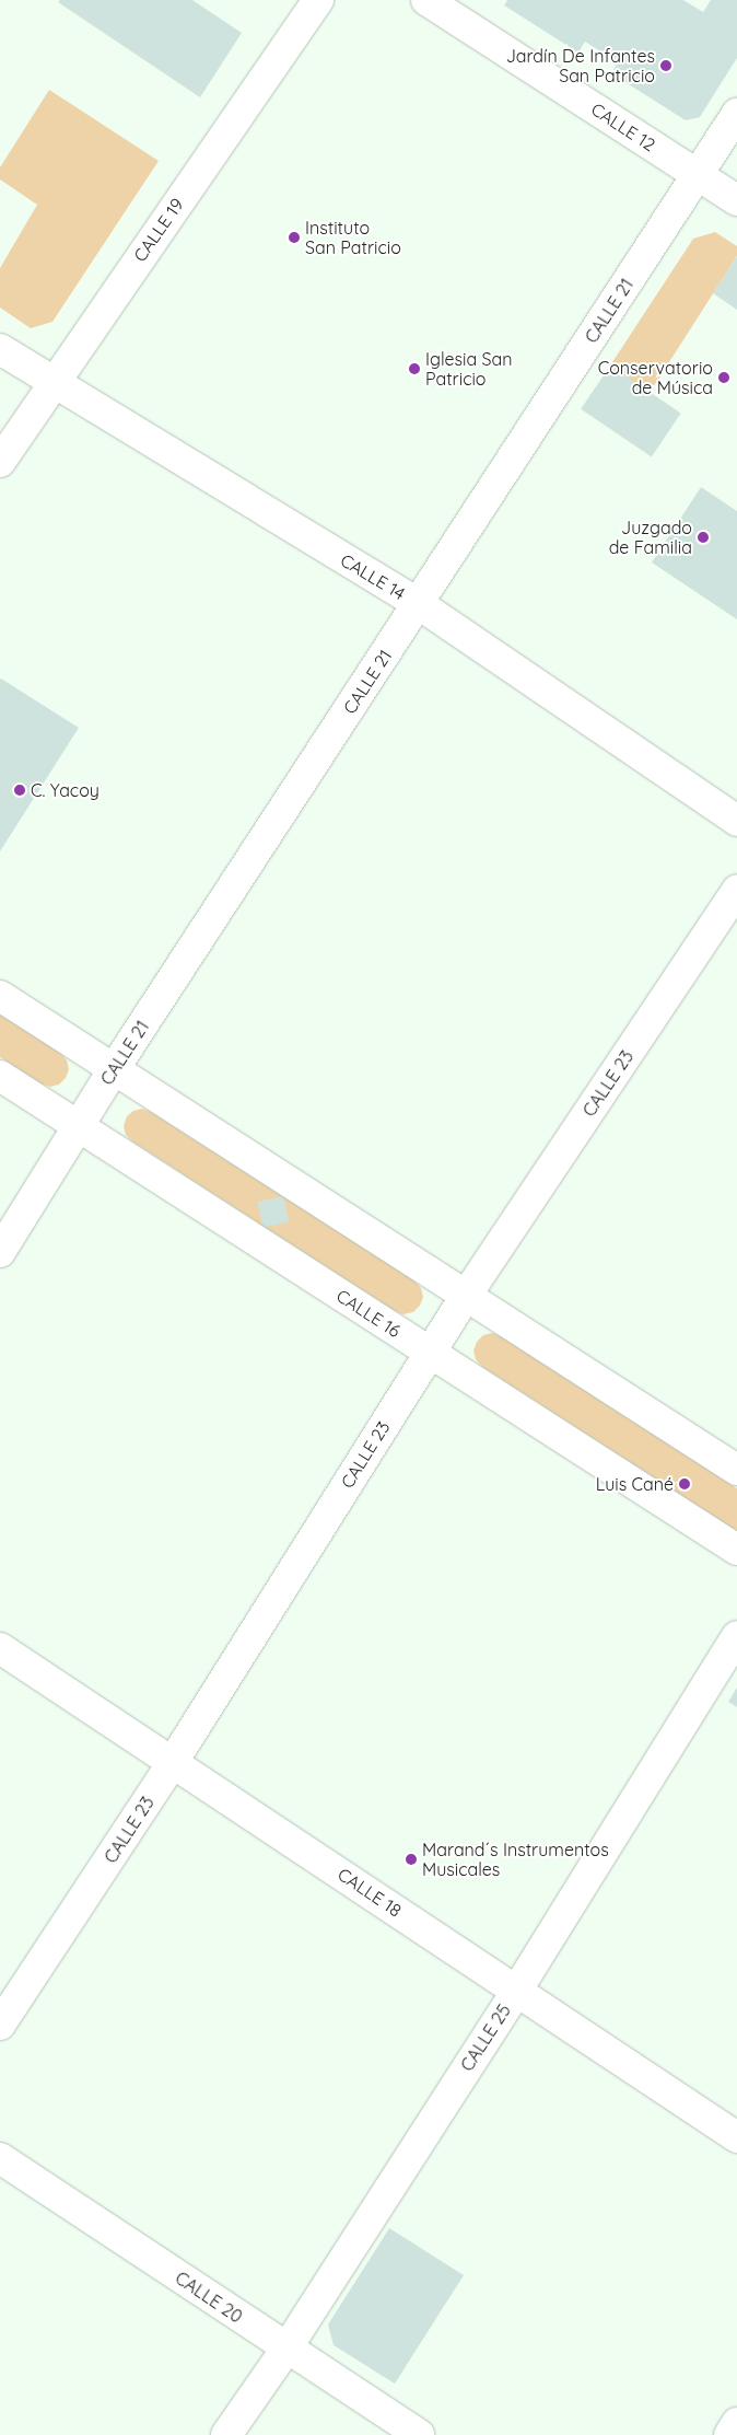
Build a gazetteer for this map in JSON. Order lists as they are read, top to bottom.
{
  "streets": {
    "street": [
      "CALLE 12",
      "CALLE 19",
      "CALLE 21",
      "CALLE 14",
      "CALLE 23",
      "CALLE 16",
      "CALLE 18",
      "CALLE 25",
      "CALLE 20"
    ]
  },
  "crossings": [
    ["CALLE 12", "CALLE 21"],
    ["CALLE 19", "CALLE 14"],
    ["CALLE 21", "CALLE 14"],
    ["CALLE 21", "CALLE 16"],
    ["CALLE 23", "CALLE 16"],
    ["CALLE 23", "CALLE 18"],
    ["CALLE 18", "CALLE 25"],
    ["CALLE 25", "CALLE 20"]
  ],
  "places": [
    "Jardín De Infantes San Patricio",
    "Instituto San Patricio",
    "Iglesia San Patricio",
    "Conservatorio de Música",
    "Juzgado de Familia",
    "C. Yacoy",
    "Luis Cané",
    "Marand´s Instrumentos Musicales"
  ]
}
